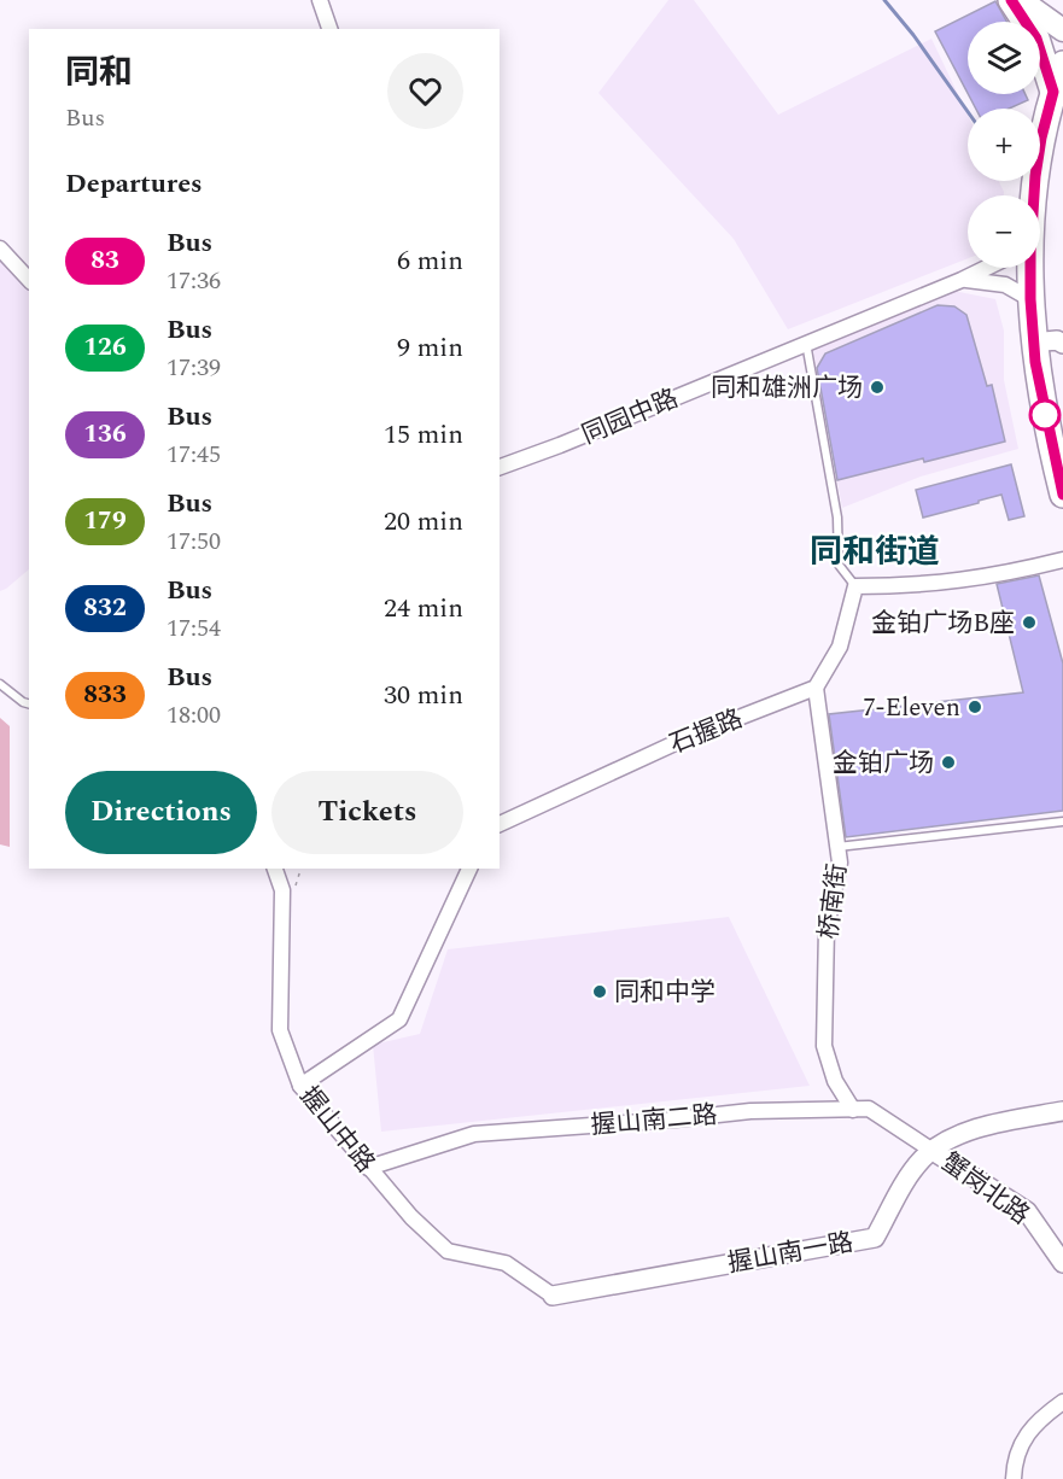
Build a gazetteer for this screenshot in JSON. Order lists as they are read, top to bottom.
{
  "streets": {
    "street": [
      "同园中路",
      "石握路",
      "桥南街",
      "握山南二路",
      "握山中路",
      "蟹岗北路",
      "握山南一路"
    ]
  },
  "crossings": [
    ["石握路", "桥南街"],
    ["桥南街", "握山南二路"],
    ["握山南二路", "握山中路"],
    ["握山南二路", "蟹岗北路"],
    ["握山南二路", "握山南一路"],
    ["握山中路", "握山南一路"],
    ["蟹岗北路", "握山南一路"]
  ],
  "districts": ["同和街道"],
  "places": [
    "同和雄洲广场",
    "金铂广场B座",
    "7-Eleven",
    "金铂广场",
    "同和中学"
  ],
  "lines": ["bus line 83"],
  "page": {
    "map_buttons": ["+", "−"],
    "heading": [
      ["同和", "Bus"],
      "Departures"
    ],
    "list": [
      {
        "mark": "83",
        "name": "Bus",
        "note": "17:36",
        "value": "6 min"
      },
      {
        "mark": "126",
        "name": "Bus",
        "note": "17:39",
        "value": "9 min"
      },
      {
        "mark": "136",
        "name": "Bus",
        "note": "17:45",
        "value": "15 min"
      },
      {
        "mark": "179",
        "name": "Bus",
        "note": "17:50",
        "value": "20 min"
      },
      {
        "mark": "832",
        "name": "Bus",
        "note": "17:54",
        "value": "24 min"
      },
      {
        "mark": "833",
        "name": "Bus",
        "note": "18:00",
        "value": "30 min"
      }
    ],
    "buttons": ["Directions", "Tickets"]
  }
}
